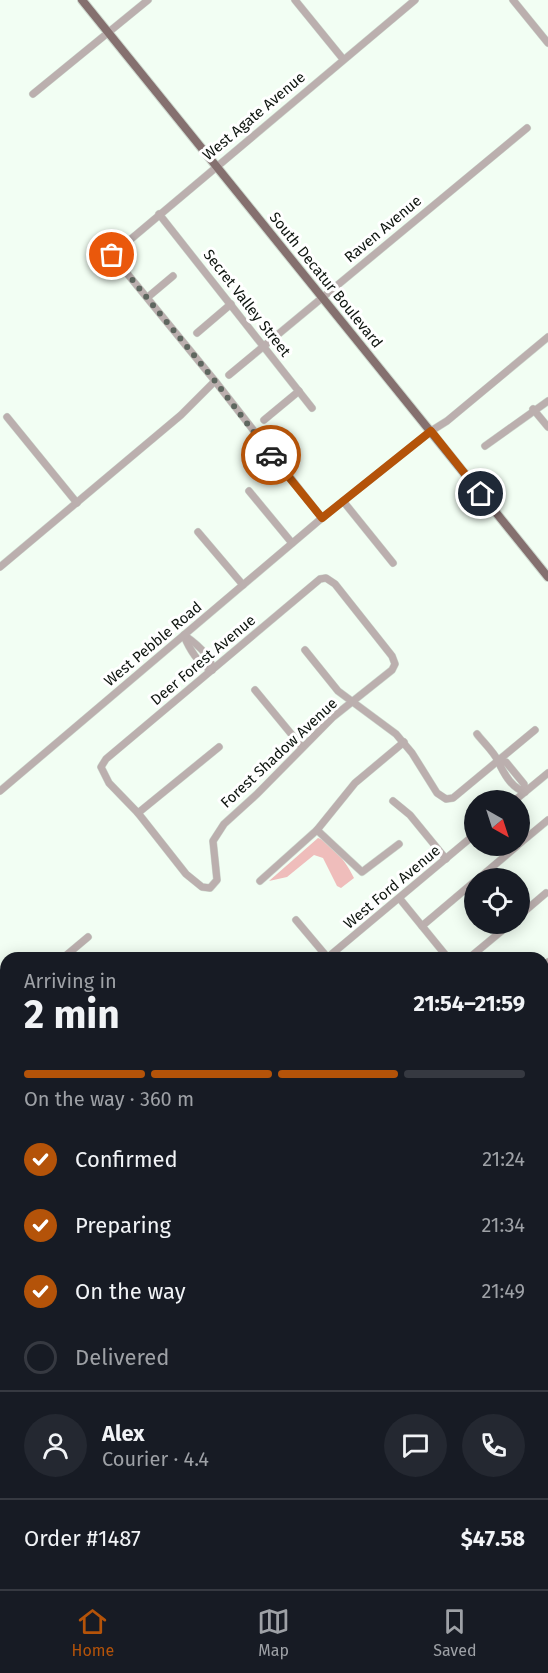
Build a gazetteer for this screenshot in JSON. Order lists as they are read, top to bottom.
{
  "streets": {
    "main road": ["South Decatur Boulevard"],
    "street": [
      "West Agate Avenue",
      "Raven Avenue",
      "Secret Valley Street",
      "West Pebble Road",
      "Deer Forest Avenue",
      "Forest Shadow Avenue",
      "West Ford Avenue"
    ]
  },
  "crossings": [
    ["West Agate Avenue", "South Decatur Boulevard"],
    ["West Agate Avenue", "Secret Valley Street"],
    ["Raven Avenue", "South Decatur Boulevard"],
    ["Raven Avenue", "Secret Valley Street"],
    ["South Decatur Boulevard", "West Pebble Road"],
    ["Deer Forest Avenue", "Forest Shadow Avenue"]
  ],
  "north": "bottom right",
  "page": {
    "heading": ["2 min", "Arriving in", "21:54–21:59"],
    "panel": [
      "Alex",
      "Courier · 4.4",
      "Order #1487",
      "$47.58"
    ],
    "bar": "On the way · 360 m",
    "list": [
      ["Confirmed", "21:24"],
      ["Preparing", "21:34"],
      ["On the way", "21:49"],
      "Delivered"
    ],
    "tabs": ["Home", "Map", "Saved"]
  }
}
